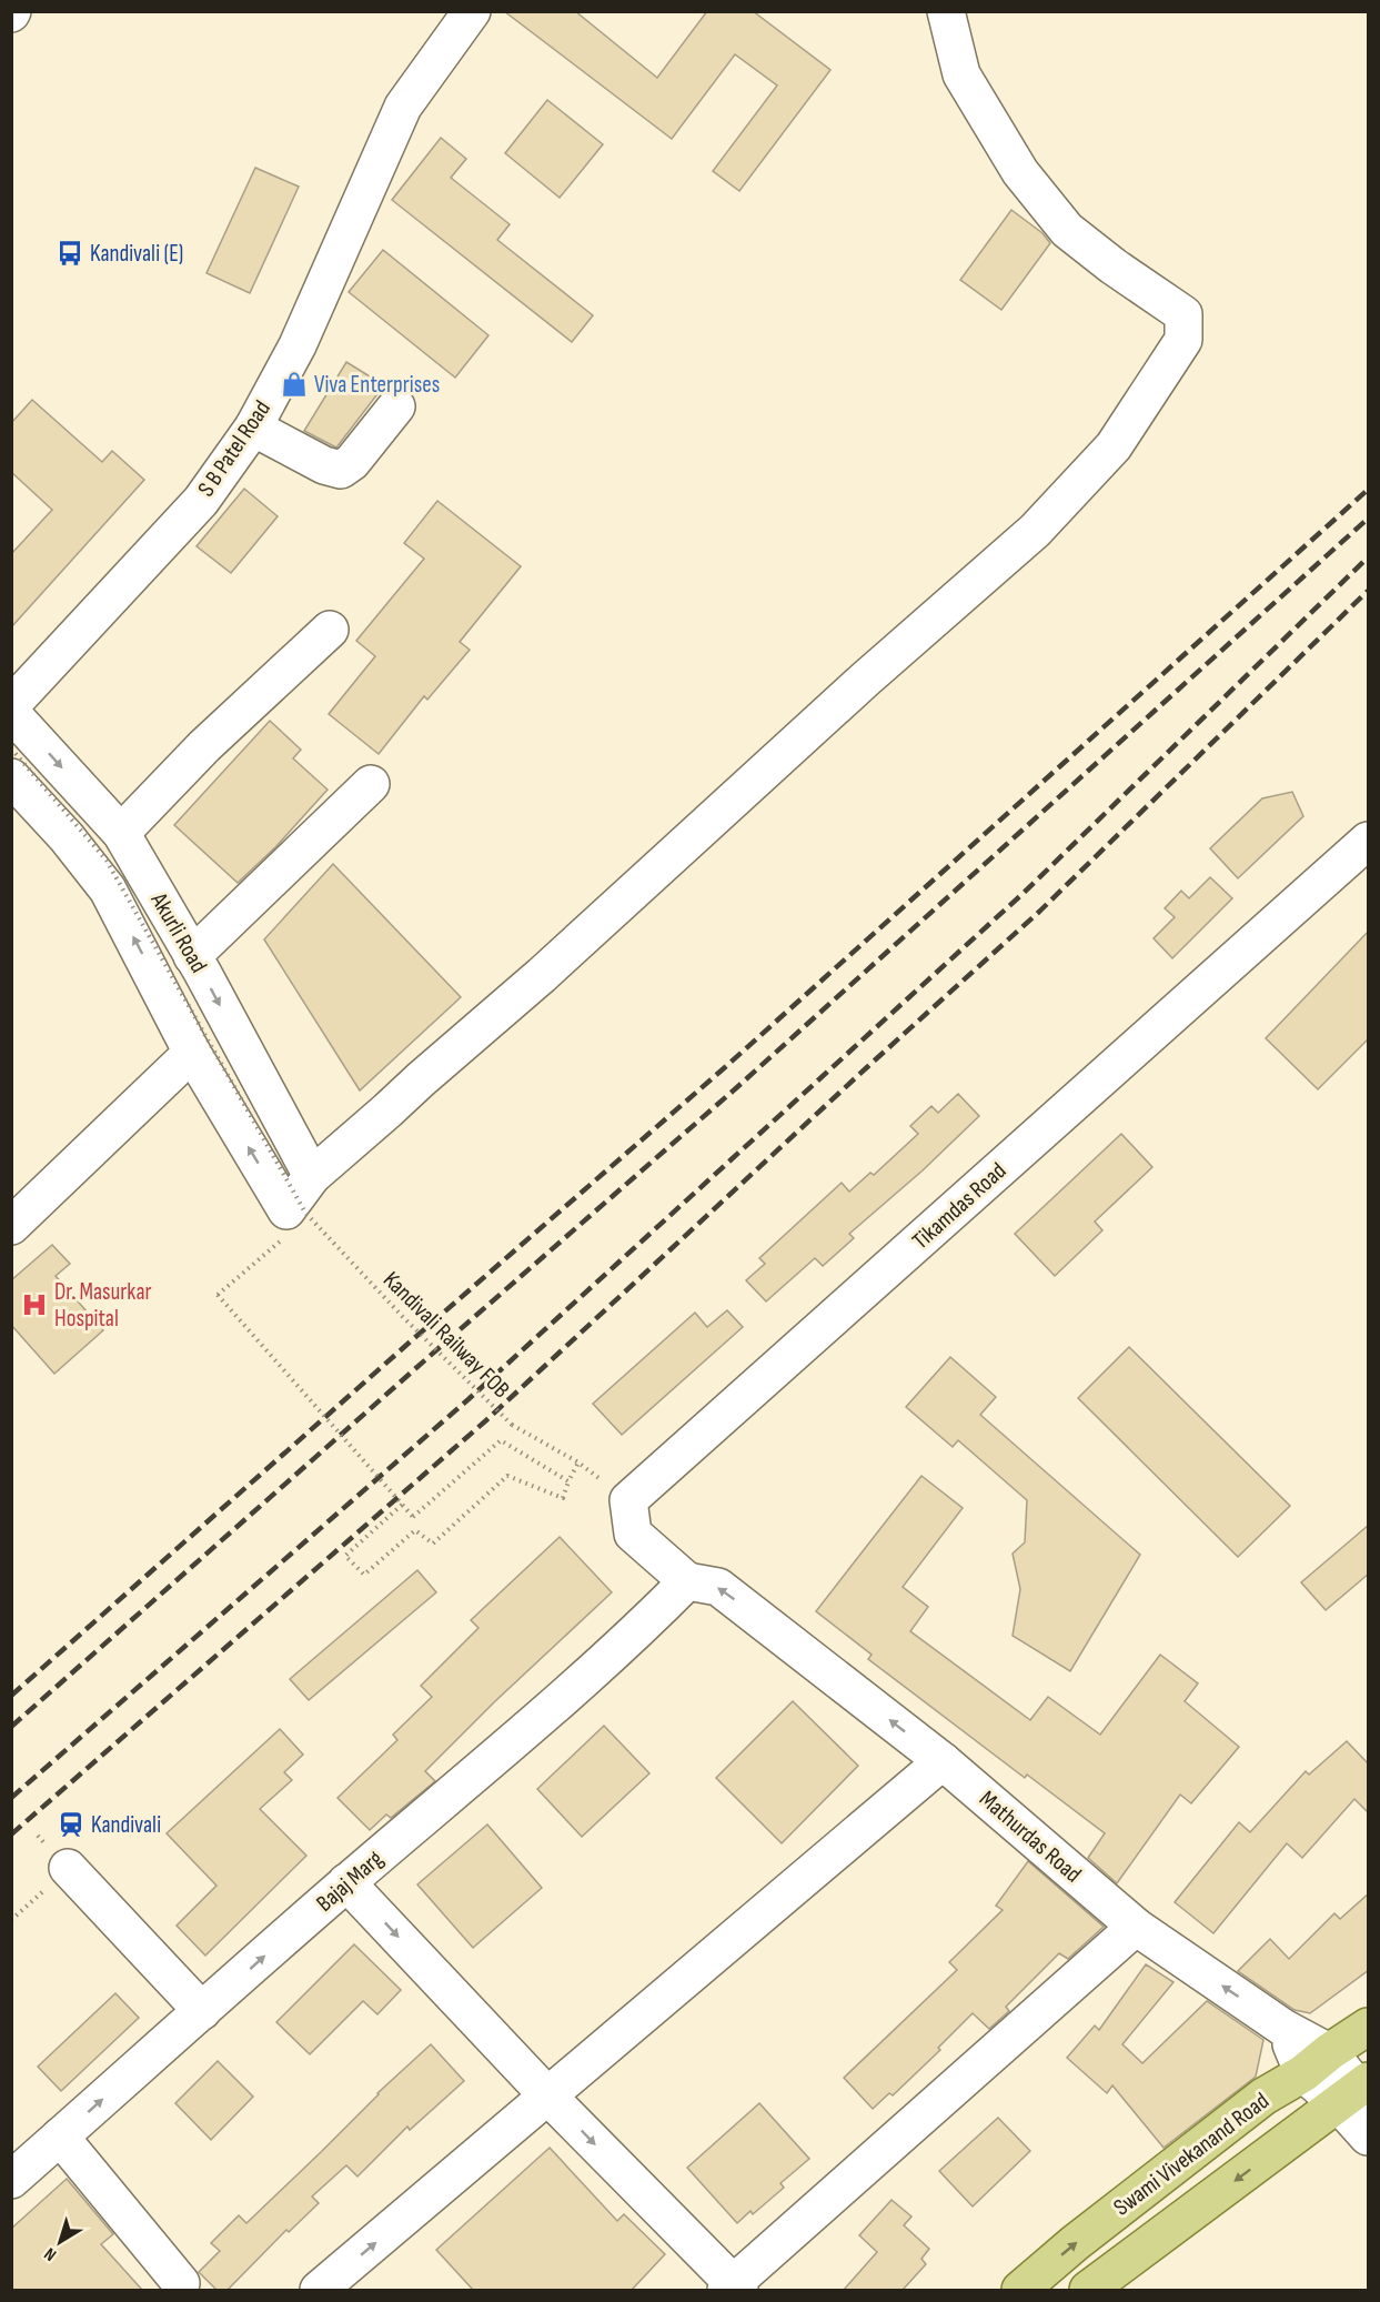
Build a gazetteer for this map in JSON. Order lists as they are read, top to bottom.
{
  "streets": {
    "main road": ["Swami Vivekanand Road"],
    "street": [
      "S B Patel Road",
      "Akurli Road",
      "Tikamdas Road",
      "Mathurdas Road",
      "Bajaj Marg"
    ],
    "path": ["Kandivali Railway FOB"]
  },
  "crossings": [
    ["Akurli Road", "Kandivali Railway FOB"],
    ["Tikamdas Road", "Mathurdas Road"],
    ["Tikamdas Road", "Bajaj Marg"],
    ["Mathurdas Road", "Bajaj Marg"],
    ["Mathurdas Road", "Swami Vivekanand Road"]
  ],
  "one_way": ["Mathurdas Road"],
  "places": {
    "bus stop": ["Kandivali (E)"],
    "shop": ["Viva Enterprises"],
    "hospital": ["Dr. Masurkar Hospital"],
    "station": ["Kandivali"]
  },
  "north": "bottom left"
}
